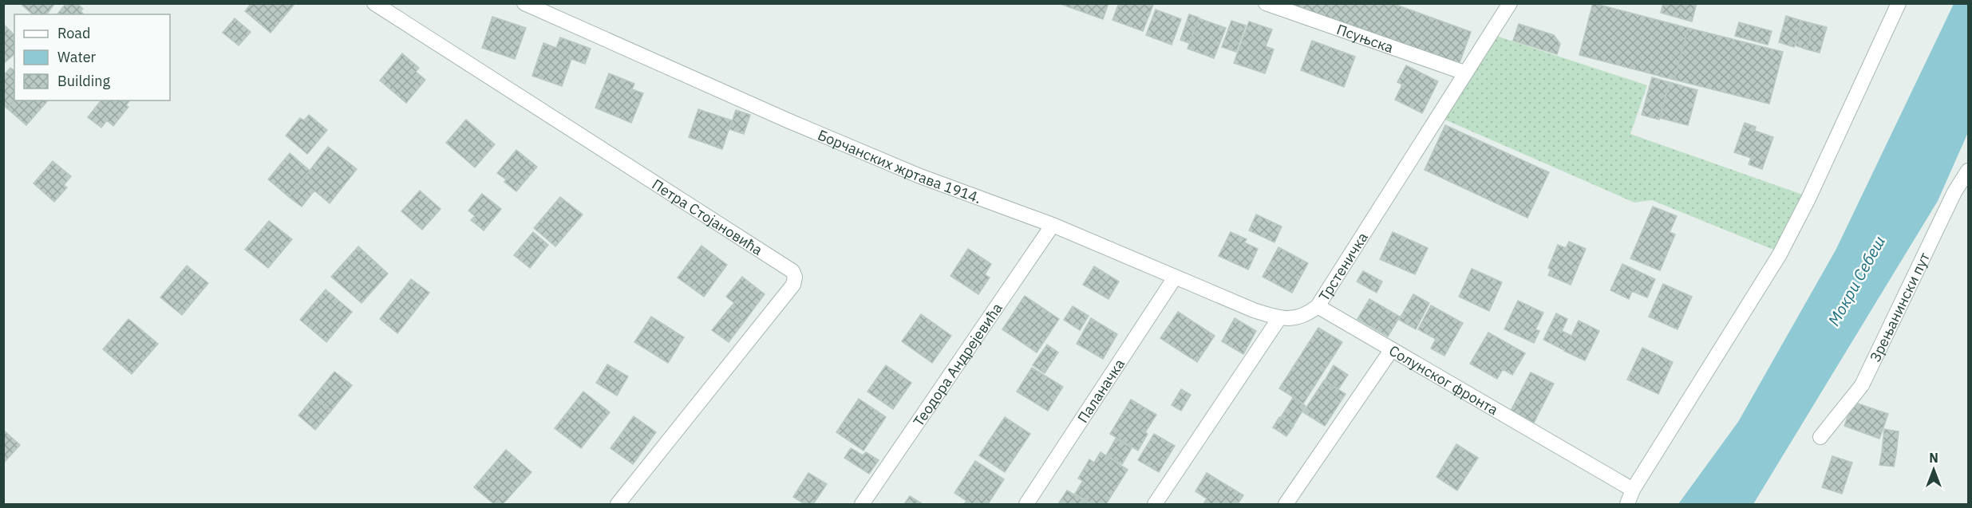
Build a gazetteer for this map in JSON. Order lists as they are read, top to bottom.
{
  "streets": {
    "street": [
      "Псуњска",
      "Борчанских жртава 1914.",
      "Петра Стојановића",
      "Трстеничка",
      "Зрењанински пут",
      "Теодора Андрејевића",
      "Солунског фронта",
      "Паланачка"
    ]
  },
  "crossings": [
    ["Псуњска", "Трстеничка"],
    ["Борчанских жртава 1914.", "Трстеничка"],
    ["Борчанских жртава 1914.", "Теодора Андрејевића"],
    ["Борчанских жртава 1914.", "Паланачка"]
  ],
  "water": ["Мокри Себеш"],
  "legend": ["Road", "Water", "Building"],
  "north": "top"
}
